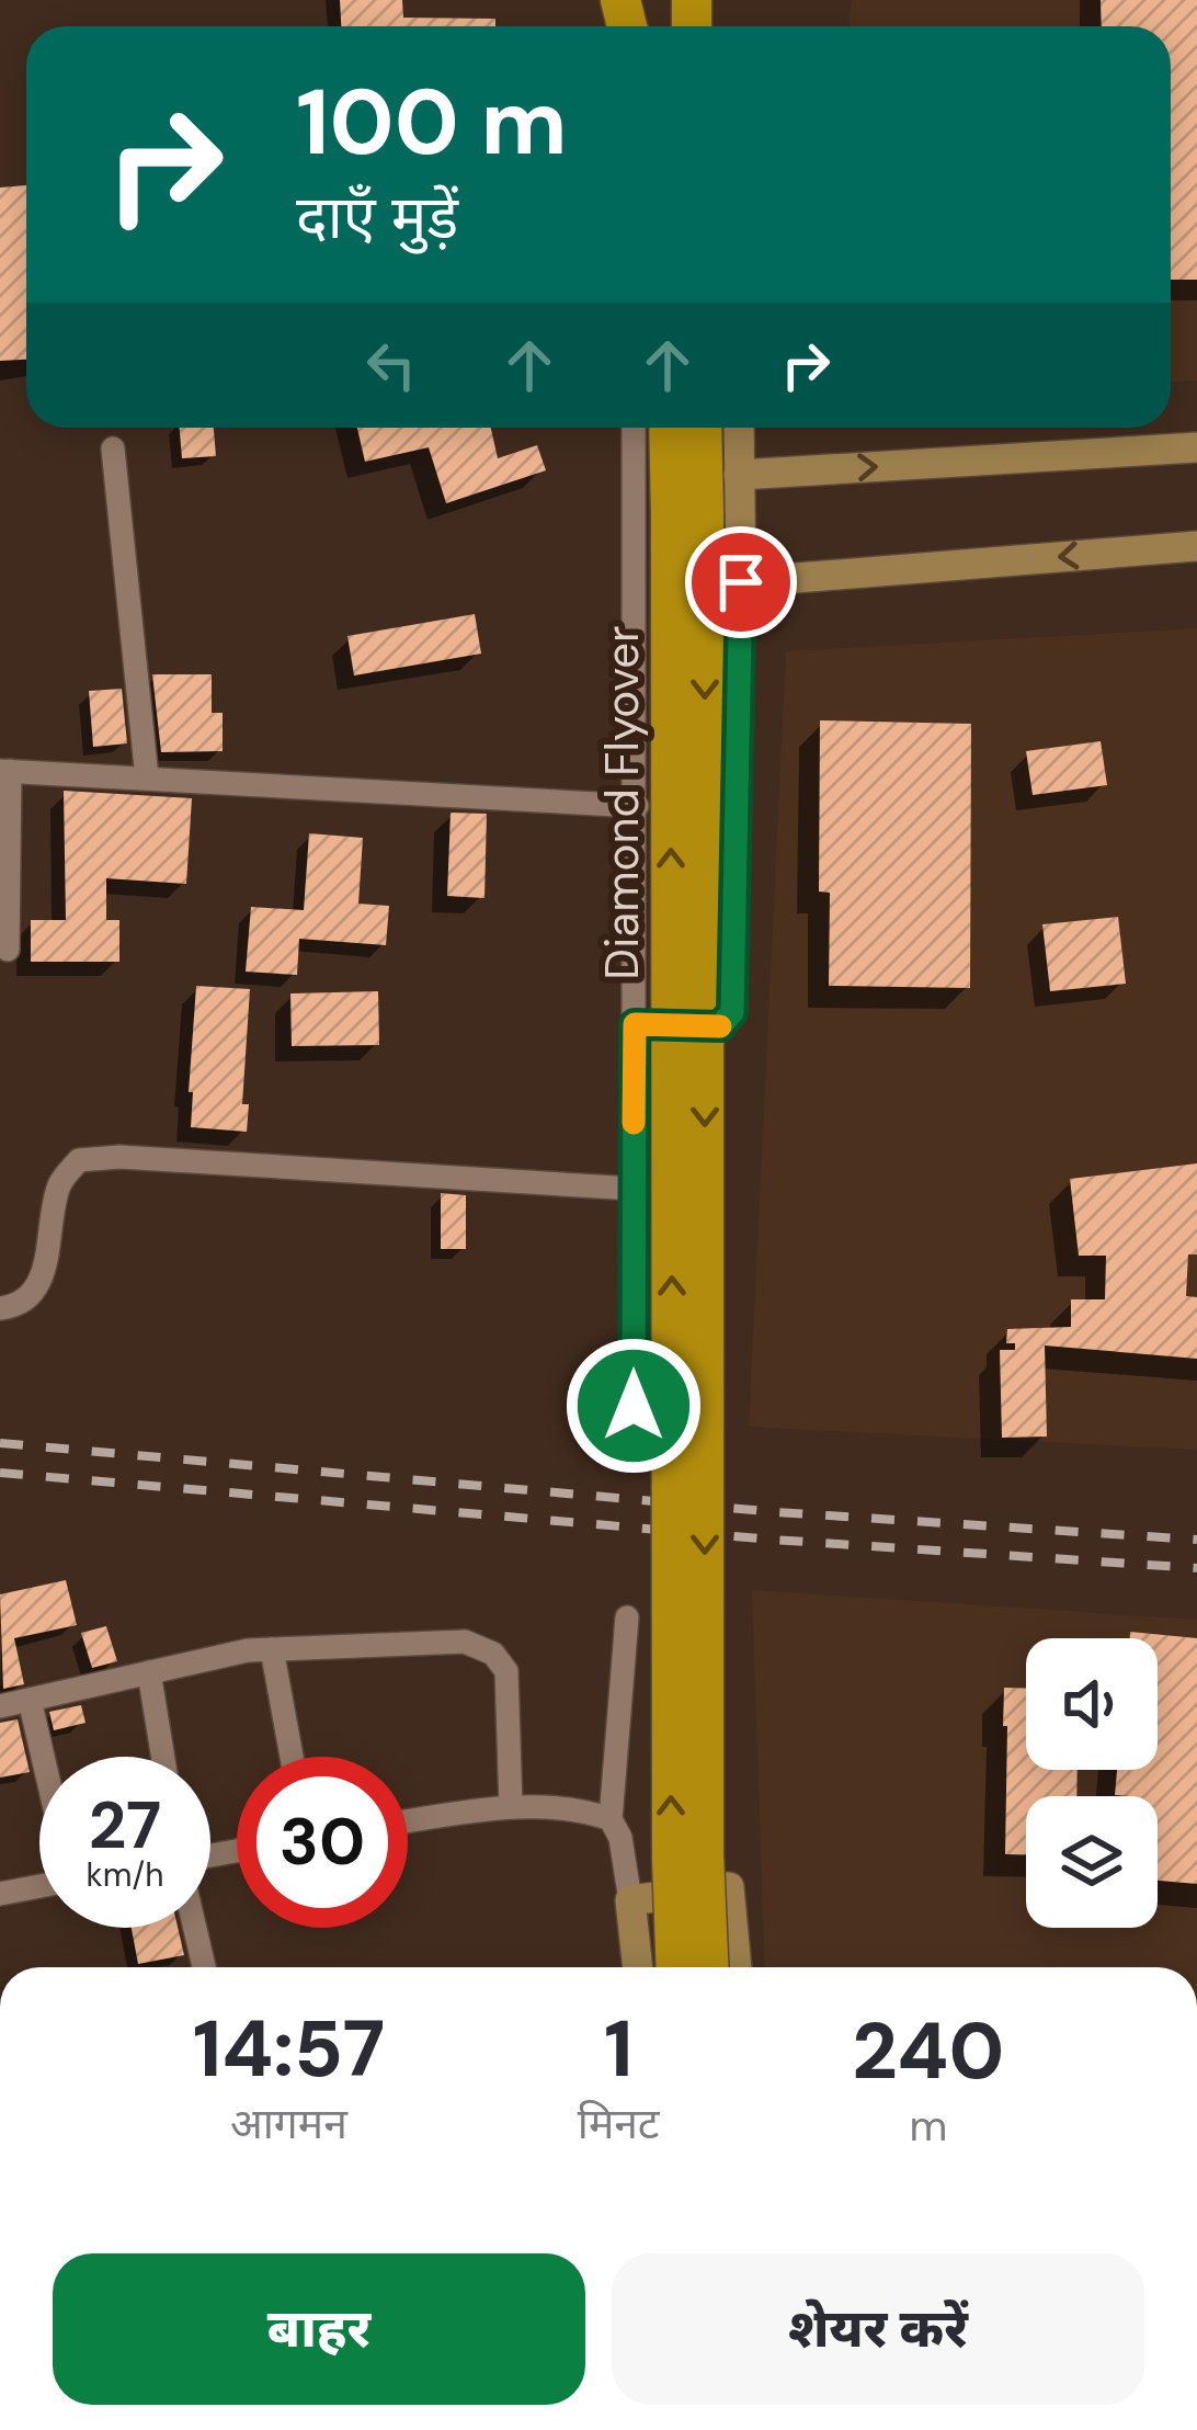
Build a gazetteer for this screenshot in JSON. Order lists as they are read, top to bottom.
{
  "streets": {
    "highway": ["Diamond Flyover"]
  },
  "page": {
    "turn": ["100 m", "दाएँ मुड़ें"],
    "speed": "27 km/h",
    "limit": "30",
    "eta": [
      "14:57",
      "आगमन",
      "1",
      "मिनट",
      "240",
      "m"
    ],
    "buttons": ["बाहर", "शेयर करें"]
  }
}
